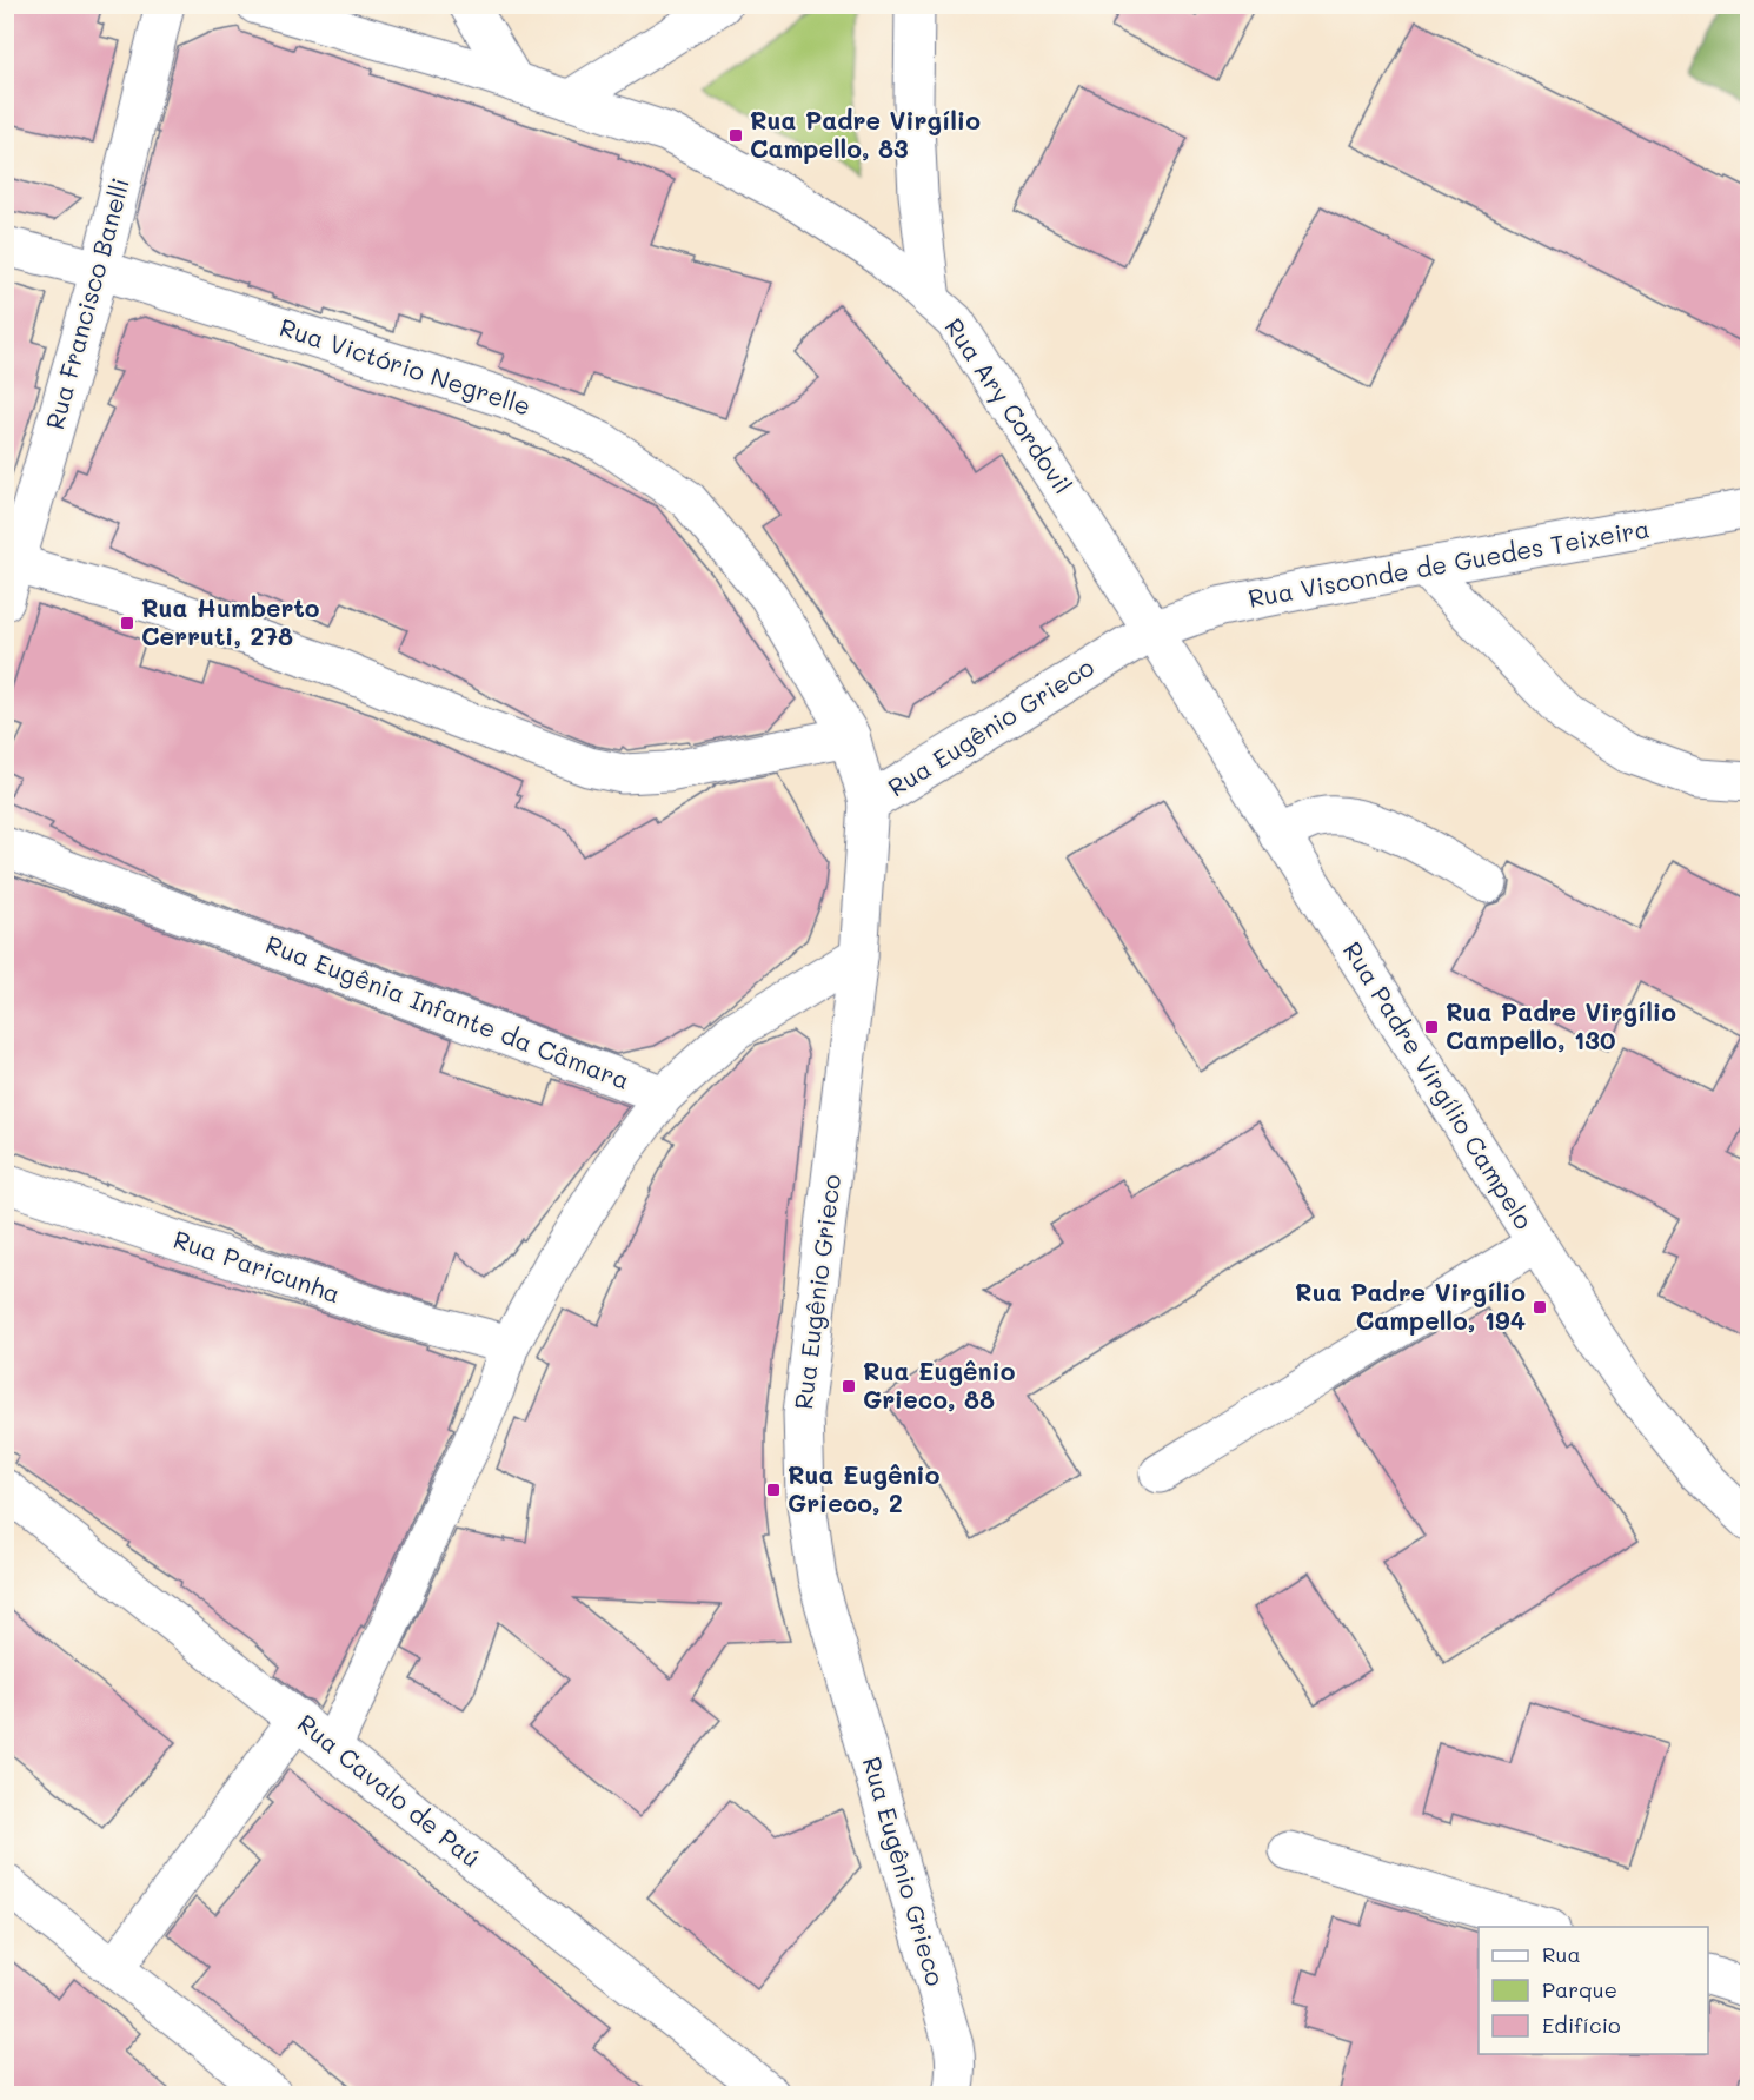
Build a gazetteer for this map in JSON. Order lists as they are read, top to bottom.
{
  "streets": {
    "street": [
      "Rua Francisco Banelli",
      "Rua Victório Negrelle",
      "Rua Ary Cordovil",
      "Rua Visconde de Guedes Teixeira",
      "Rua Eugênio Grieco",
      "Rua Eugênia Infante da Câmara",
      "Rua Padre Virgílio Campelo",
      "Rua Paricunha",
      "Rua Cavalo de Paú"
    ]
  },
  "crossings": [
    ["Rua Francisco Banelli", "Rua Victório Negrelle"],
    ["Rua Victório Negrelle", "Rua Eugênio Grieco"],
    ["Rua Ary Cordovil", "Rua Visconde de Guedes Teixeira"],
    ["Rua Ary Cordovil", "Rua Eugênio Grieco"],
    ["Rua Ary Cordovil", "Rua Padre Virgílio Campelo"],
    ["Rua Visconde de Guedes Teixeira", "Rua Eugênio Grieco"],
    ["Rua Visconde de Guedes Teixeira", "Rua Padre Virgílio Campelo"],
    ["Rua Eugênio Grieco", "Rua Padre Virgílio Campelo"]
  ],
  "places": {
    "transit": [
      "Rua Padre Virgílio Campello, 83",
      "Rua Humberto Cerruti, 278",
      "Rua Padre Virgílio Campello, 130",
      "Rua Padre Virgílio Campello, 194",
      "Rua Eugênio Grieco, 88",
      "Rua Eugênio Grieco, 2"
    ]
  },
  "legend": ["Rua", "Parque", "Edifício"]
}
